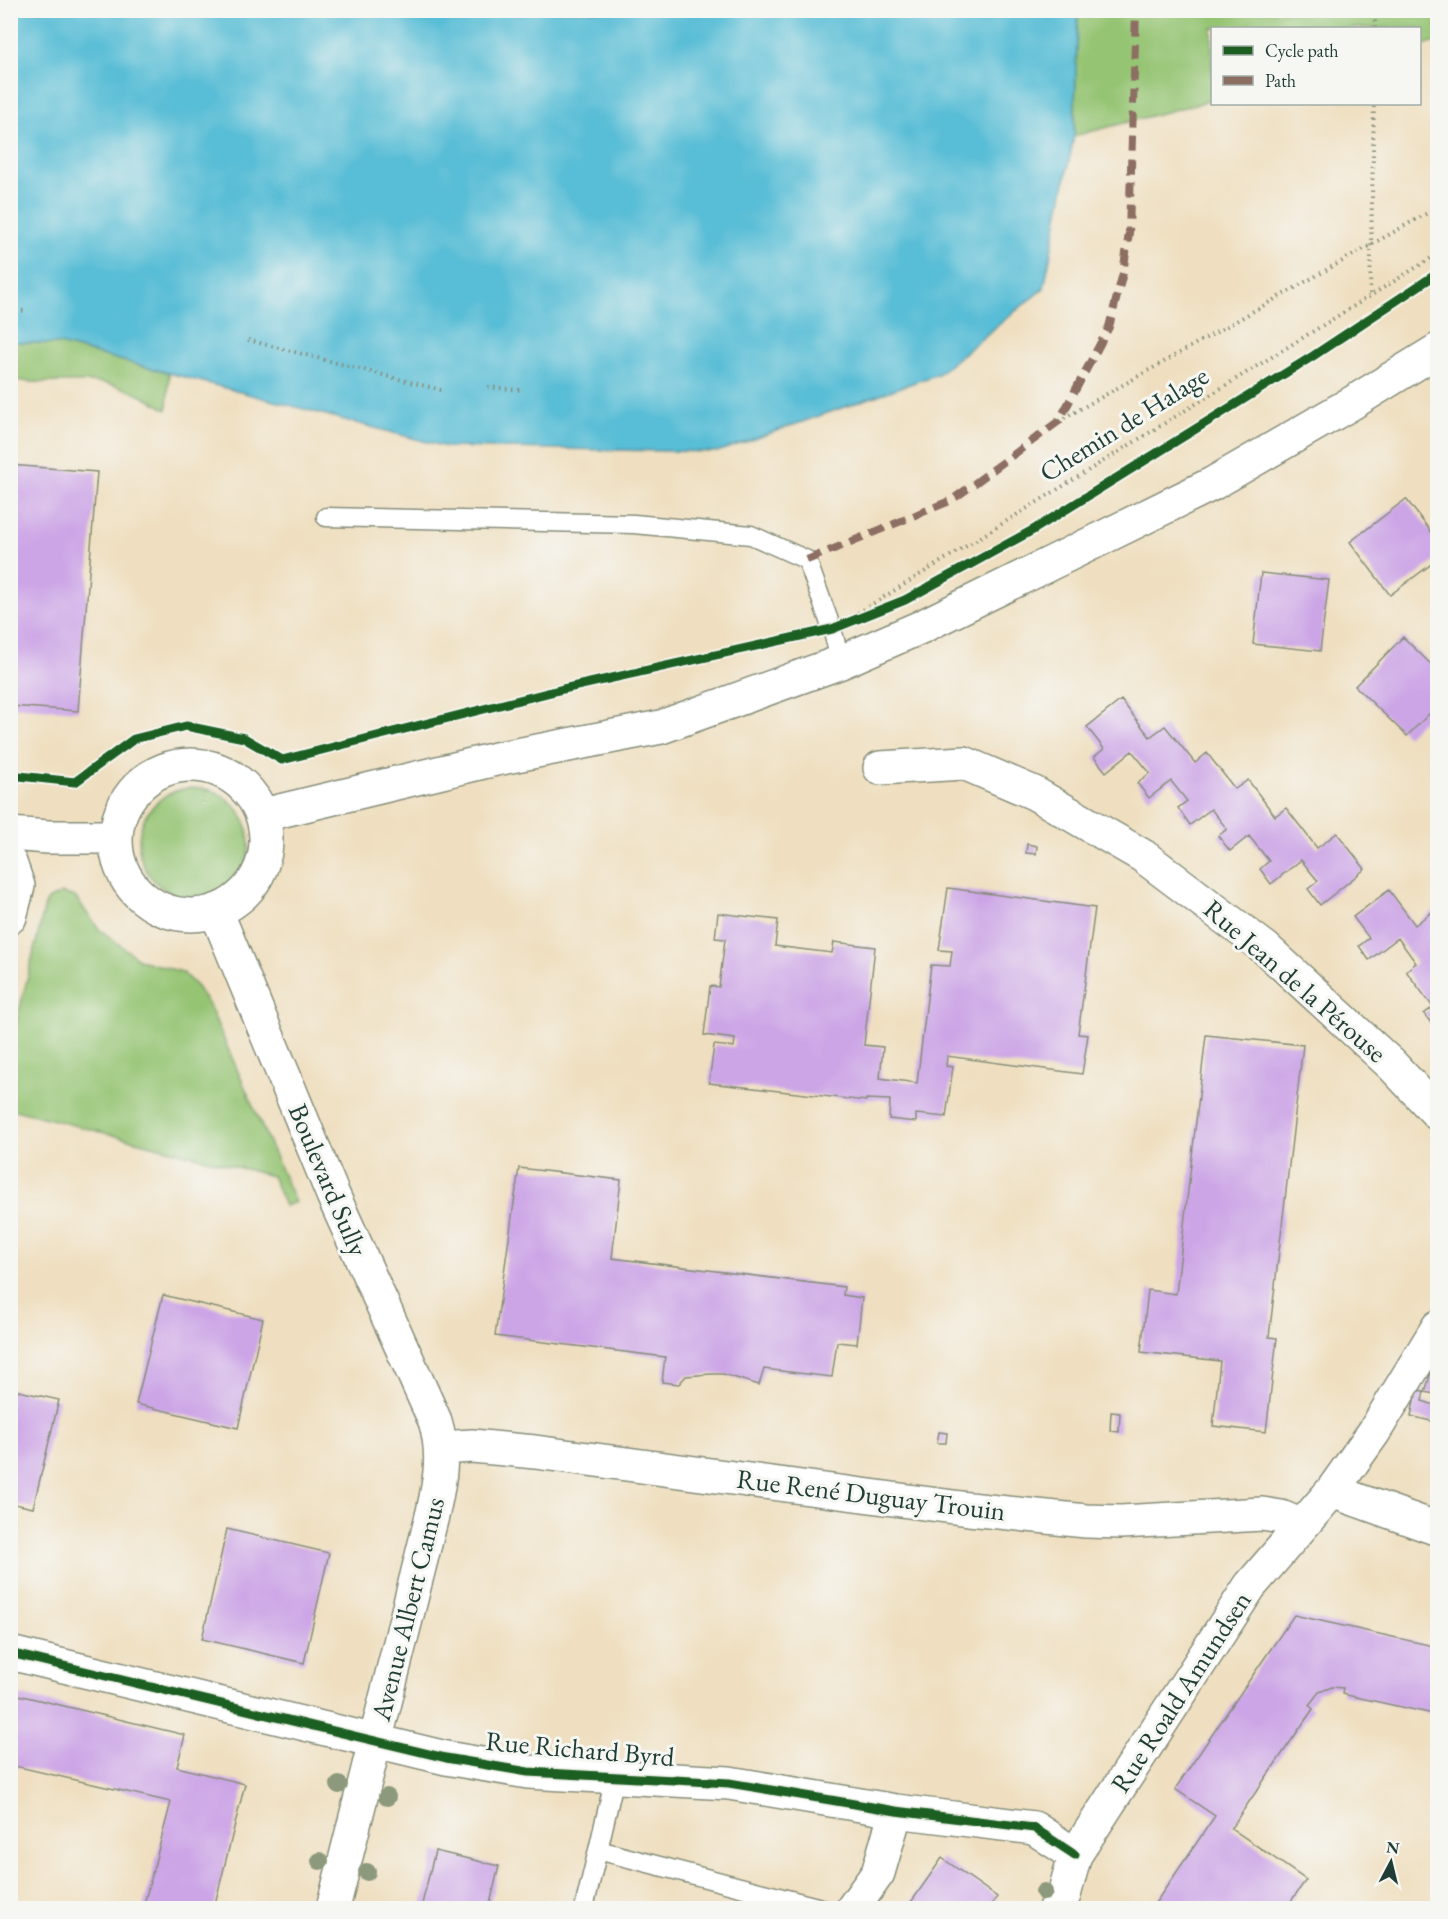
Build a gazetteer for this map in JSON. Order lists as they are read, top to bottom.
{
  "streets": {
    "street": [
      "Rue Jean de la Pérouse",
      "Boulevard Sully",
      "Rue René Duguay Trouin",
      "Avenue Albert Camus",
      "Rue Roald Amundsen",
      "Rue Richard Byrd"
    ],
    "path": ["Chemin de Halage"]
  },
  "crossings": [
    ["Boulevard Sully", "Rue René Duguay Trouin"],
    ["Boulevard Sully", "Avenue Albert Camus"],
    ["Rue René Duguay Trouin", "Avenue Albert Camus"],
    ["Rue René Duguay Trouin", "Rue Roald Amundsen"],
    ["Avenue Albert Camus", "Rue Richard Byrd"],
    ["Rue Roald Amundsen", "Rue Richard Byrd"]
  ],
  "legend": ["Cycle path", "Path"],
  "north": "top"
}
